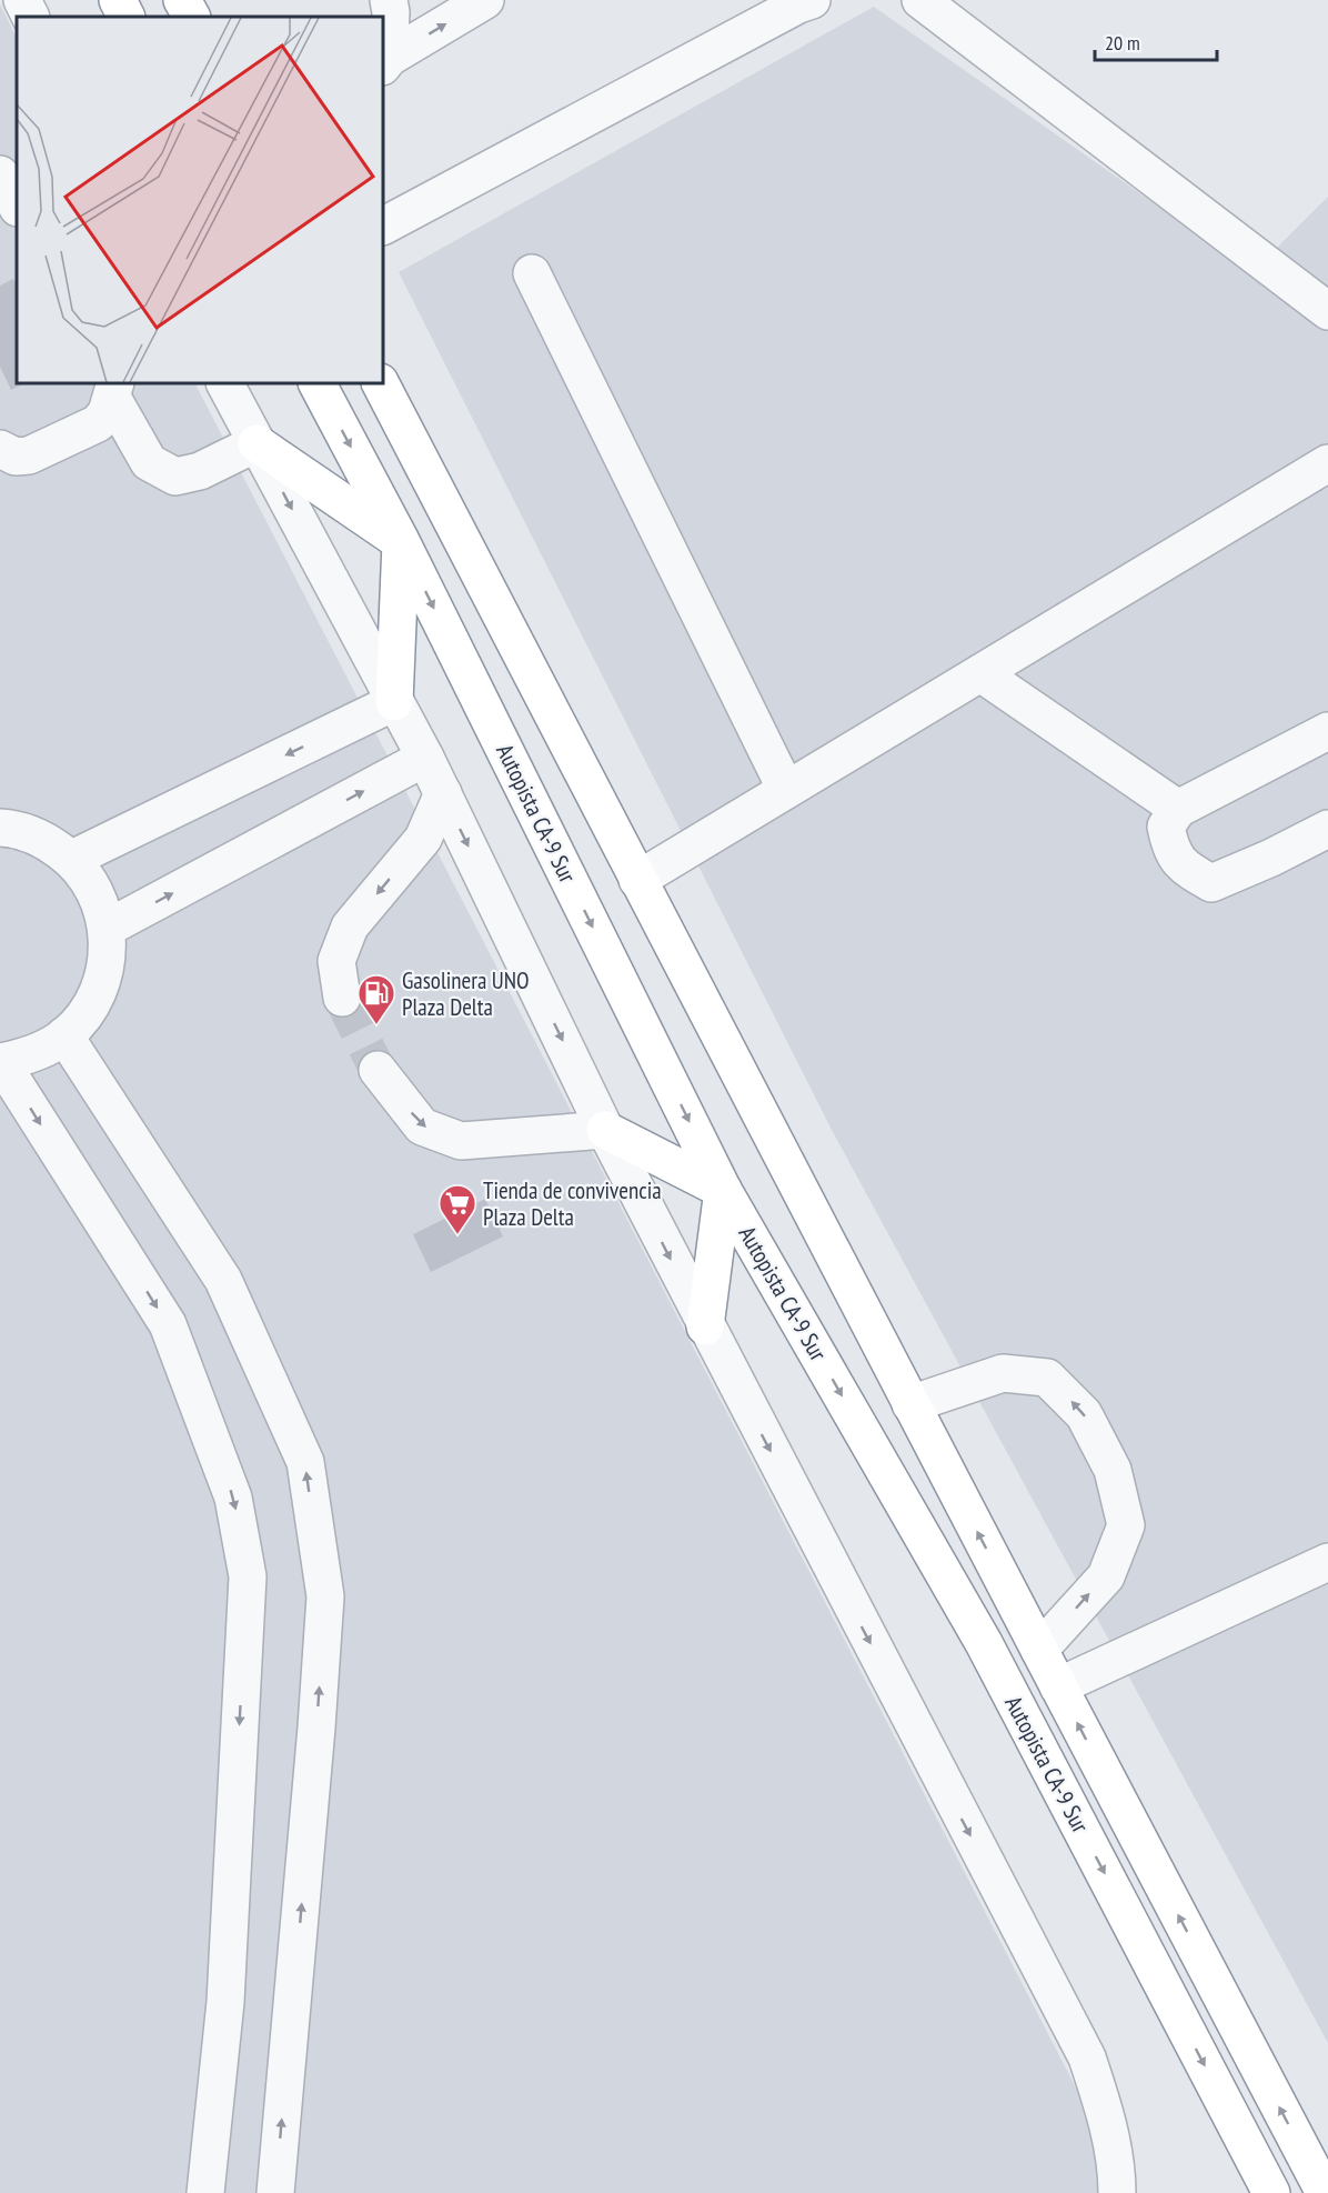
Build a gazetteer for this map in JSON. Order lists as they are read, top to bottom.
{
  "streets": {
    "highway": ["Autopista CA-9 Sur"]
  },
  "places": {
    "fuel station": ["Gasolinera UNO Plaza Delta"],
    "supermarket": ["Tienda de convivencia Plaza Delta"]
  },
  "scale_bar": "20 m"
}
